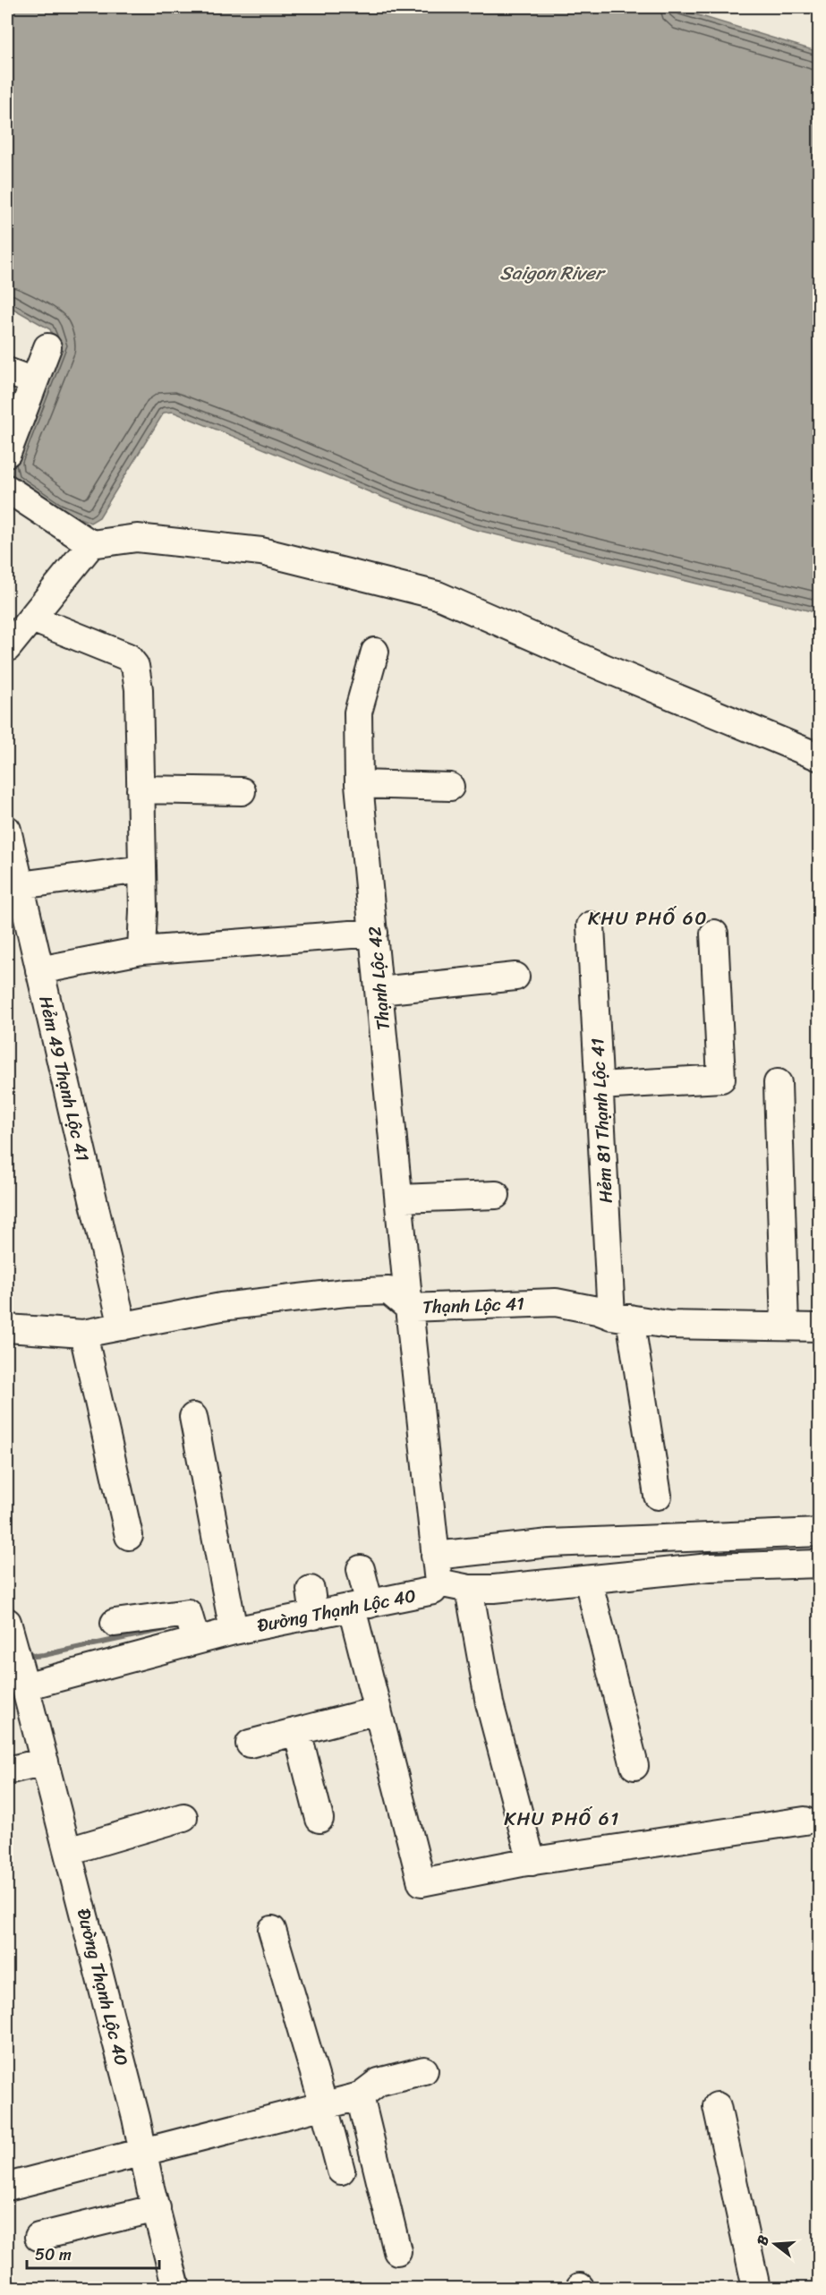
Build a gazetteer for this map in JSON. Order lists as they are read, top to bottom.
{
  "streets": {
    "street": [
      "Thạnh Lộc 42",
      "Hẻm 49 Thạnh Lộc 41",
      "Hẻm 81 Thạnh Lộc 41",
      "Thạnh Lộc 41",
      "Đường Thạnh Lộc 40"
    ]
  },
  "crossings": [
    ["Thạnh Lộc 42", "Thạnh Lộc 41"],
    ["Thạnh Lộc 42", "Đường Thạnh Lộc 40"],
    ["Hẻm 49 Thạnh Lộc 41", "Thạnh Lộc 41"],
    ["Hẻm 81 Thạnh Lộc 41", "Thạnh Lộc 41"],
    ["Thạnh Lộc 41", "Đường Thạnh Lộc 40"]
  ],
  "districts": ["KHU PHỐ 60", "KHU PHỐ 61"],
  "water": ["Saigon River"],
  "scale_bar": "50 m",
  "north": "left"
}
